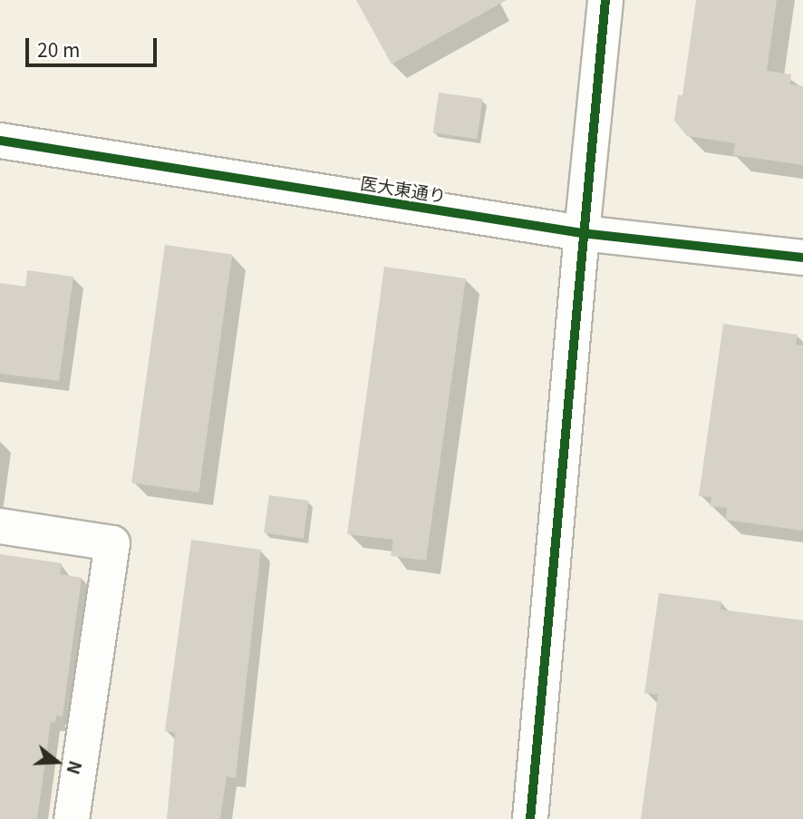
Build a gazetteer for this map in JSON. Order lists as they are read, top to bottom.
{
  "streets": {
    "street": ["医大東通り"]
  },
  "scale_bar": "20 m",
  "north": "right"
}
